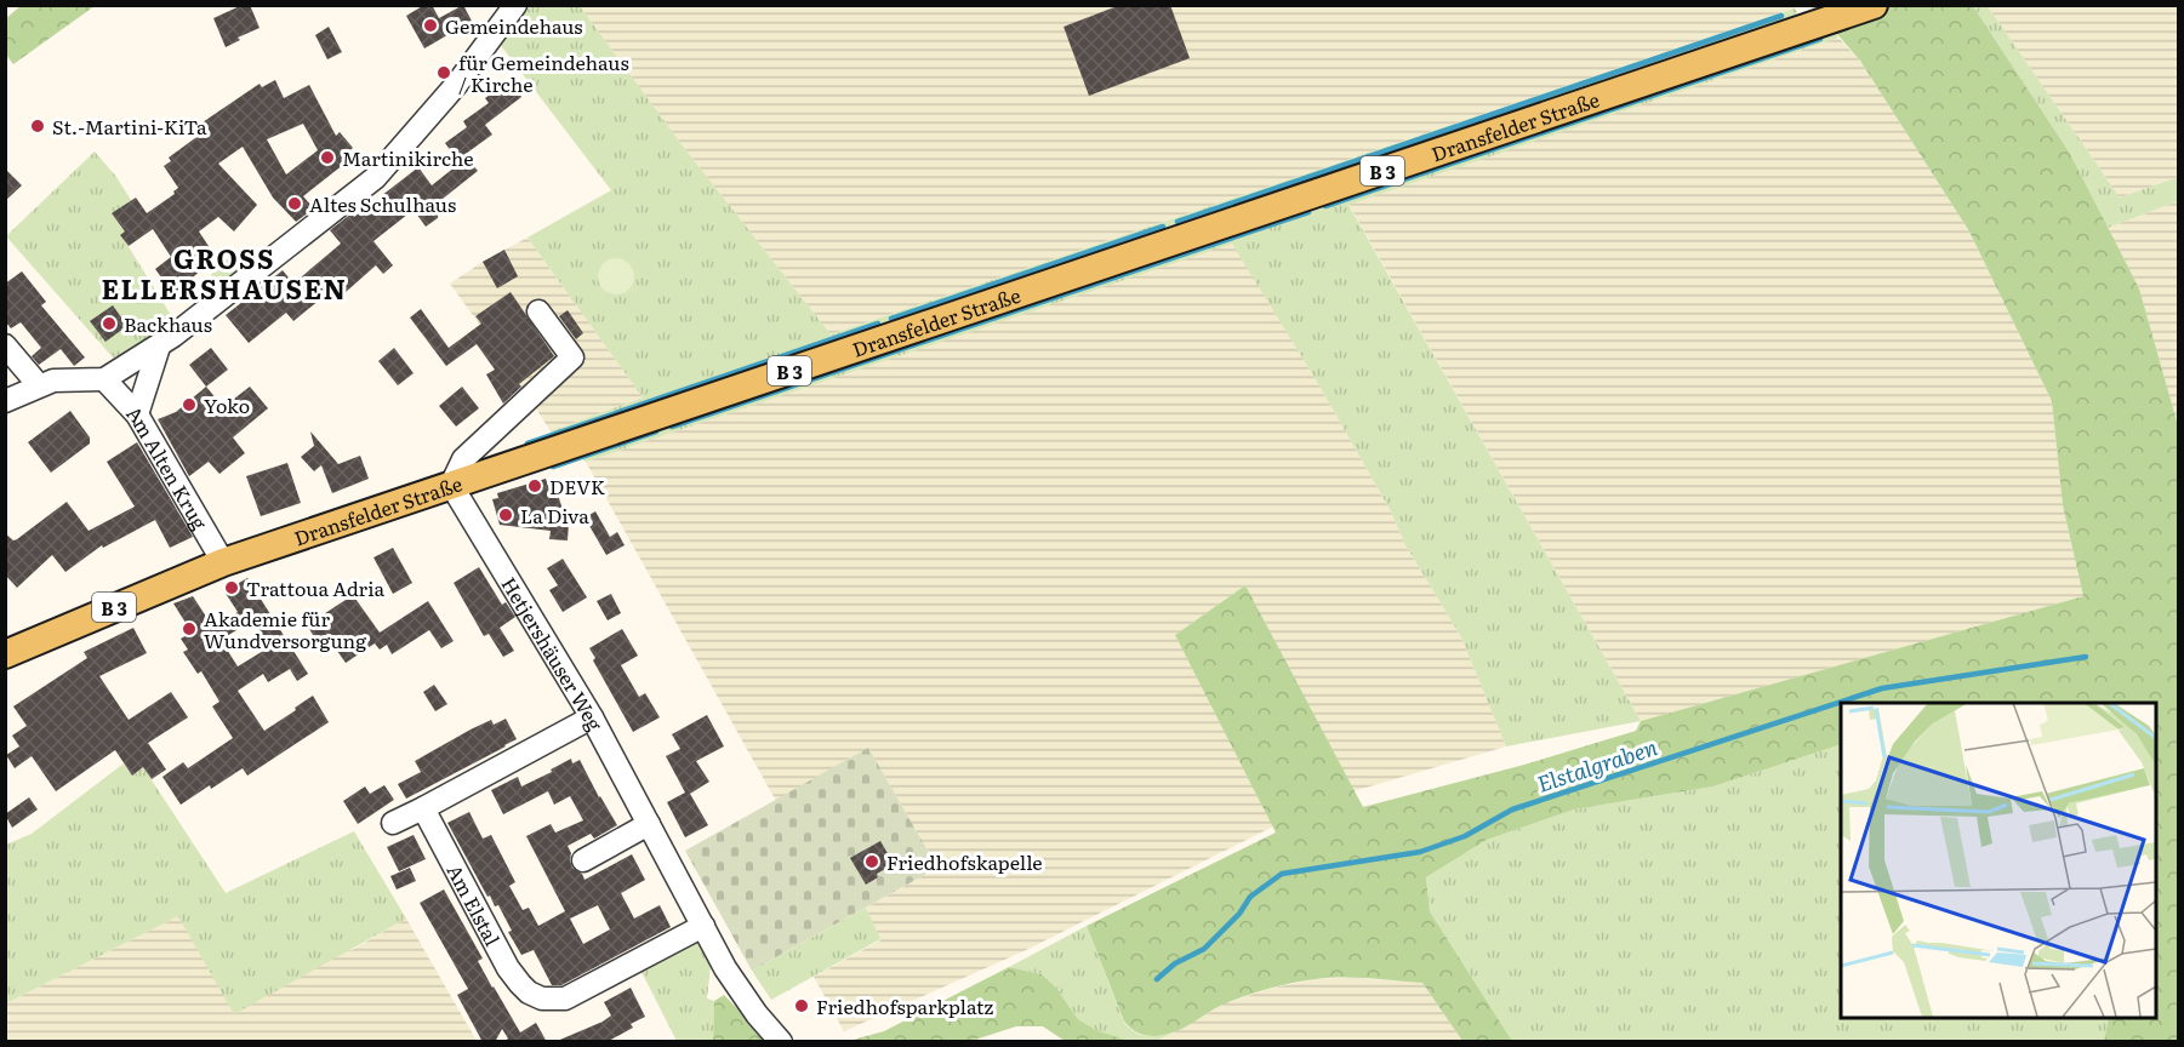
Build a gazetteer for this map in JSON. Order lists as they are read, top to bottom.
{
  "streets": {
    "main road": ["Dransfelder Straße", "B 3"],
    "street": ["Am Alten Krug", "Hetjershäuser Weg", "Am Elstal"]
  },
  "crossings": [
    ["Dransfelder Straße", "Am Alten Krug"],
    ["Dransfelder Straße", "Hetjershäuser Weg"],
    ["Hetjershäuser Weg", "Am Elstal"]
  ],
  "districts": ["GROSS ELLERSHAUSEN"],
  "water": ["Elstalgraben"],
  "places": [
    "Gemeindehaus",
    "für Gemeindehaus / Kirche",
    "St.-Martini-KiTa",
    "Martinikirche",
    "Altes Schulhaus",
    "Backhaus",
    "Yoko",
    "DEVK",
    "La Diva",
    "Trattoua Adria",
    "Akademie für Wundversorgung",
    "Friedhofskapelle",
    "Friedhofsparkplatz"
  ]
}
